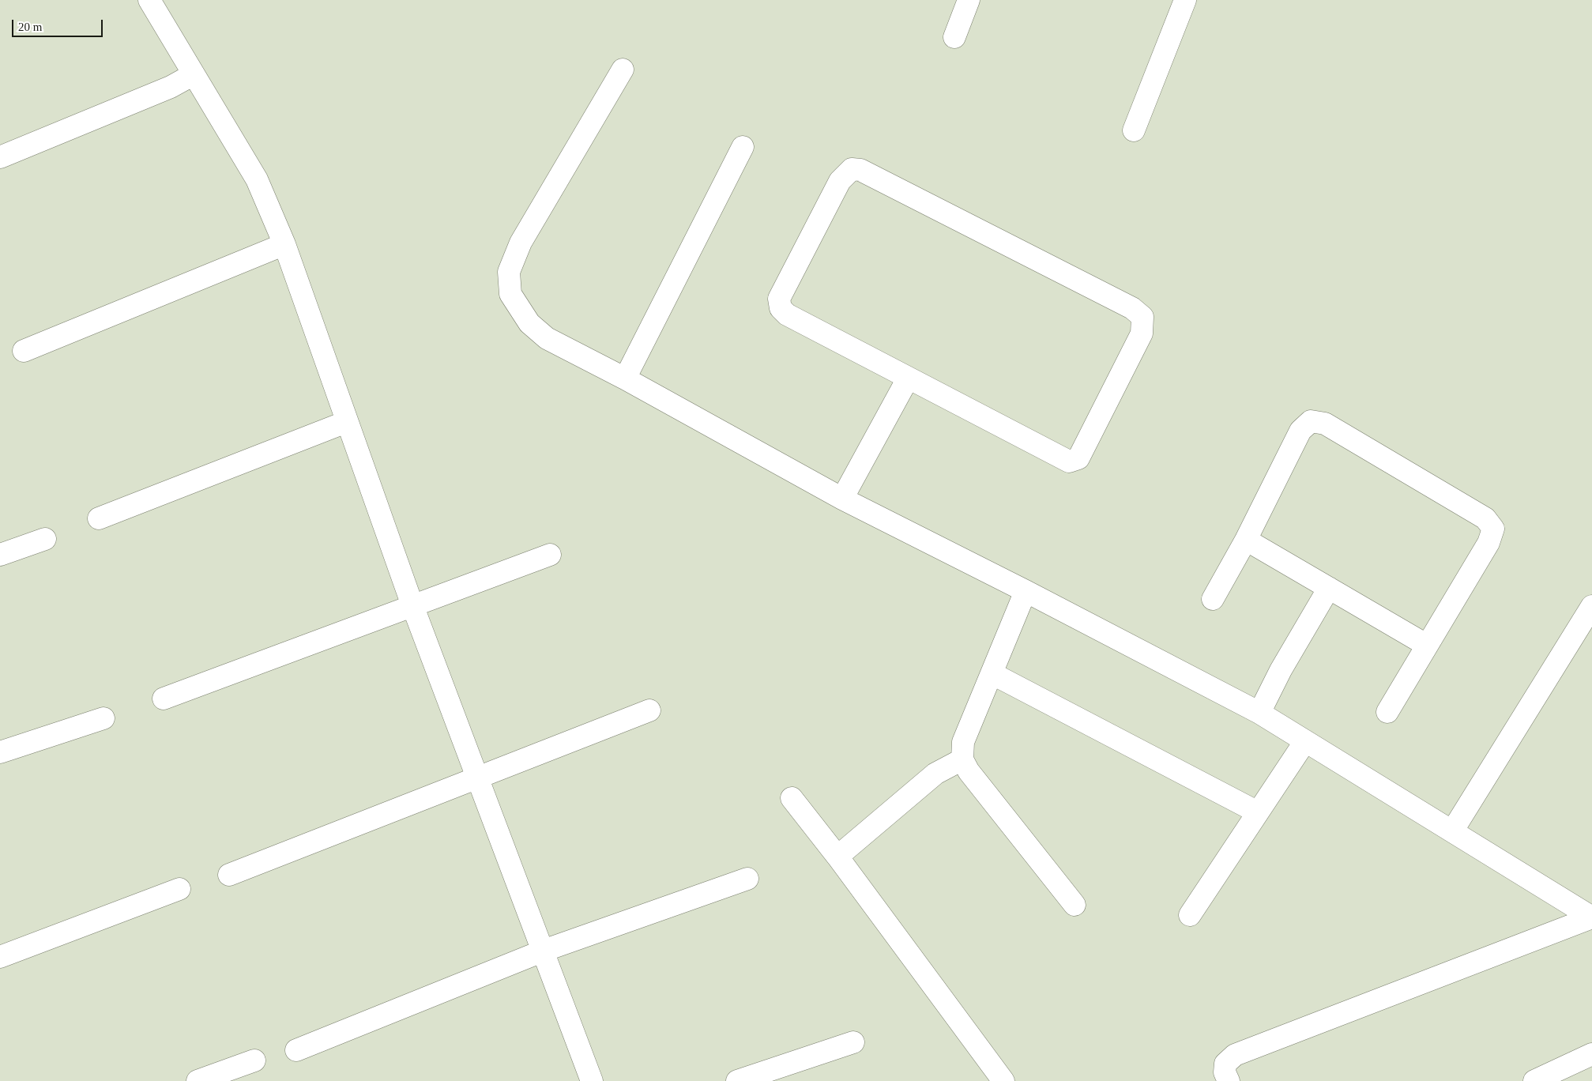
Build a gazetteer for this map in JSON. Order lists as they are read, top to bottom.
{
  "scale_bar": "20 m"
}
